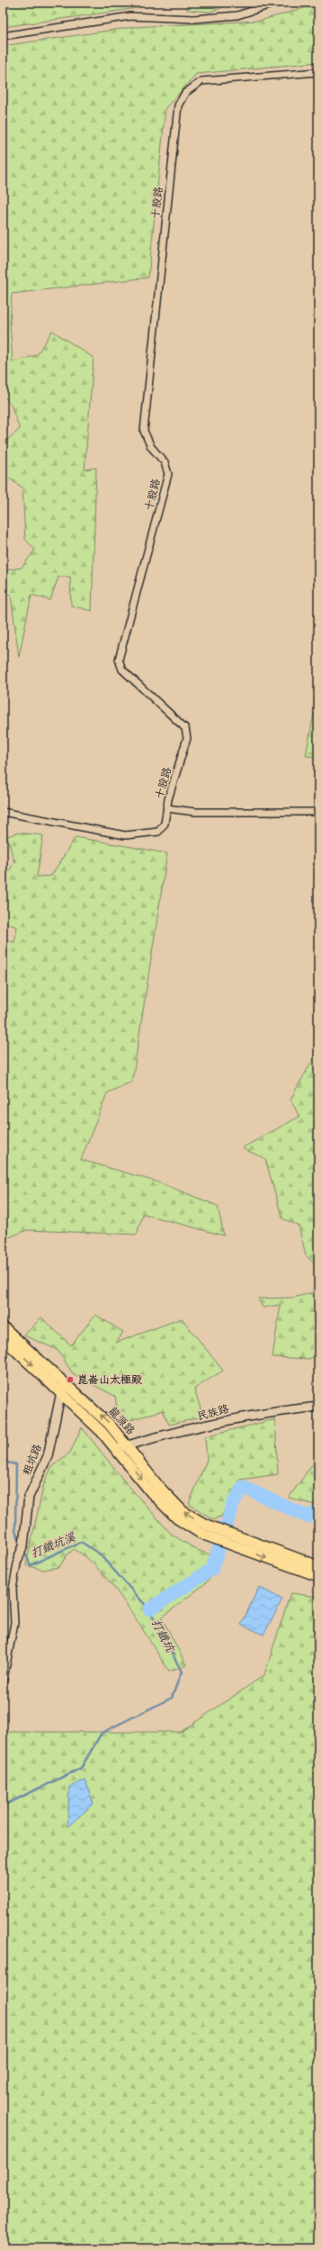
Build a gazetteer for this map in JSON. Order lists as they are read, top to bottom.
{
  "streets": {
    "main road": ["龍源路"],
    "street": ["十股路", "民族路", "粗坑路"]
  },
  "crossings": [
    ["民族路", "龍源路"],
    ["龍源路", "粗坑路"]
  ],
  "water": ["打鐵坑溪", "打鐵坑"],
  "places": ["崑崙山太極殿"]
}
